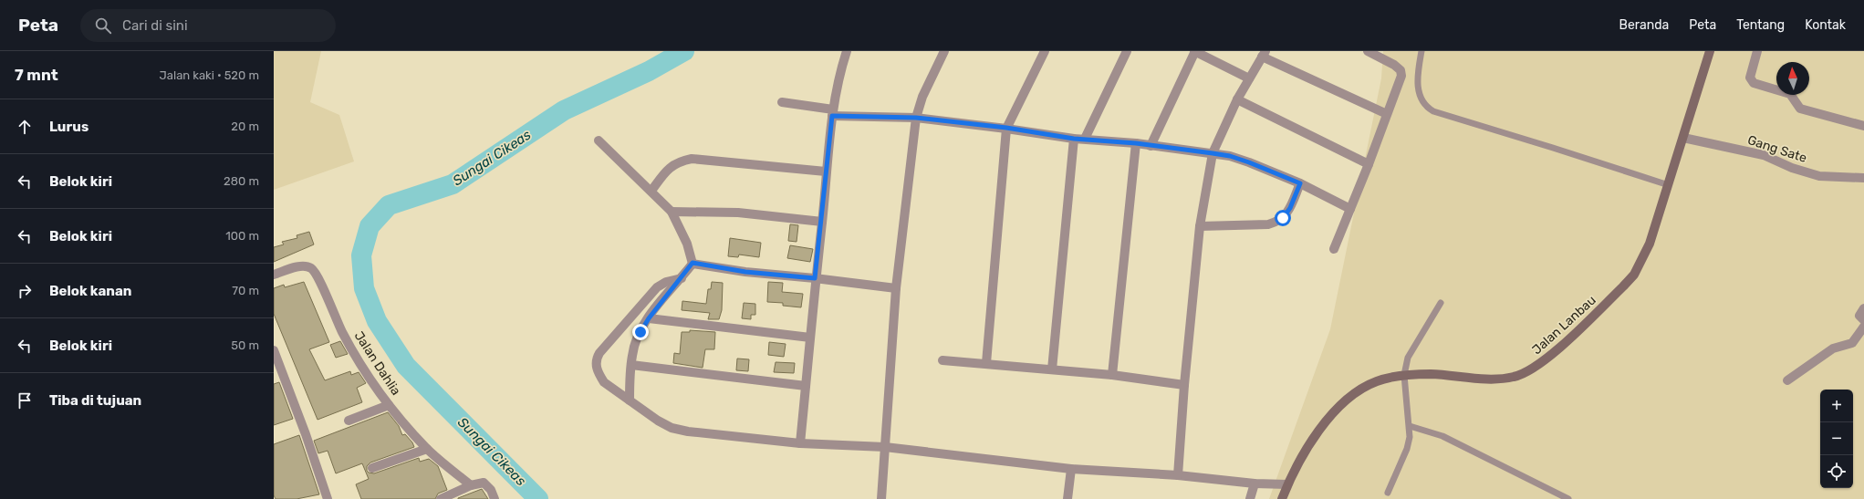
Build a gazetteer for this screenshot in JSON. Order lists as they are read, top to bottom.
{
  "streets": {
    "street": ["Gang Sate", "Jalan Lanbau", "Jalan Dahlia"]
  },
  "crossings": [
    ["Gang Sate", "Jalan Lanbau"]
  ],
  "water": ["Sungai Cikeas"],
  "north": "top",
  "page": {
    "header": "Peta",
    "search": "Cari di sini",
    "nav": [
      "Beranda",
      "Peta",
      "Tentang",
      "Kontak"
    ],
    "heading": ["7 mnt", "Jalan kaki · 520 m"],
    "list": [
      ["Lurus", "20 m"],
      ["Belok kiri", "280 m"],
      ["Belok kiri", "100 m"],
      ["Belok kanan", "70 m"],
      ["Belok kiri", "50 m"],
      "Tiba di tujuan"
    ],
    "map_buttons": ["+", "−"]
  }
}
